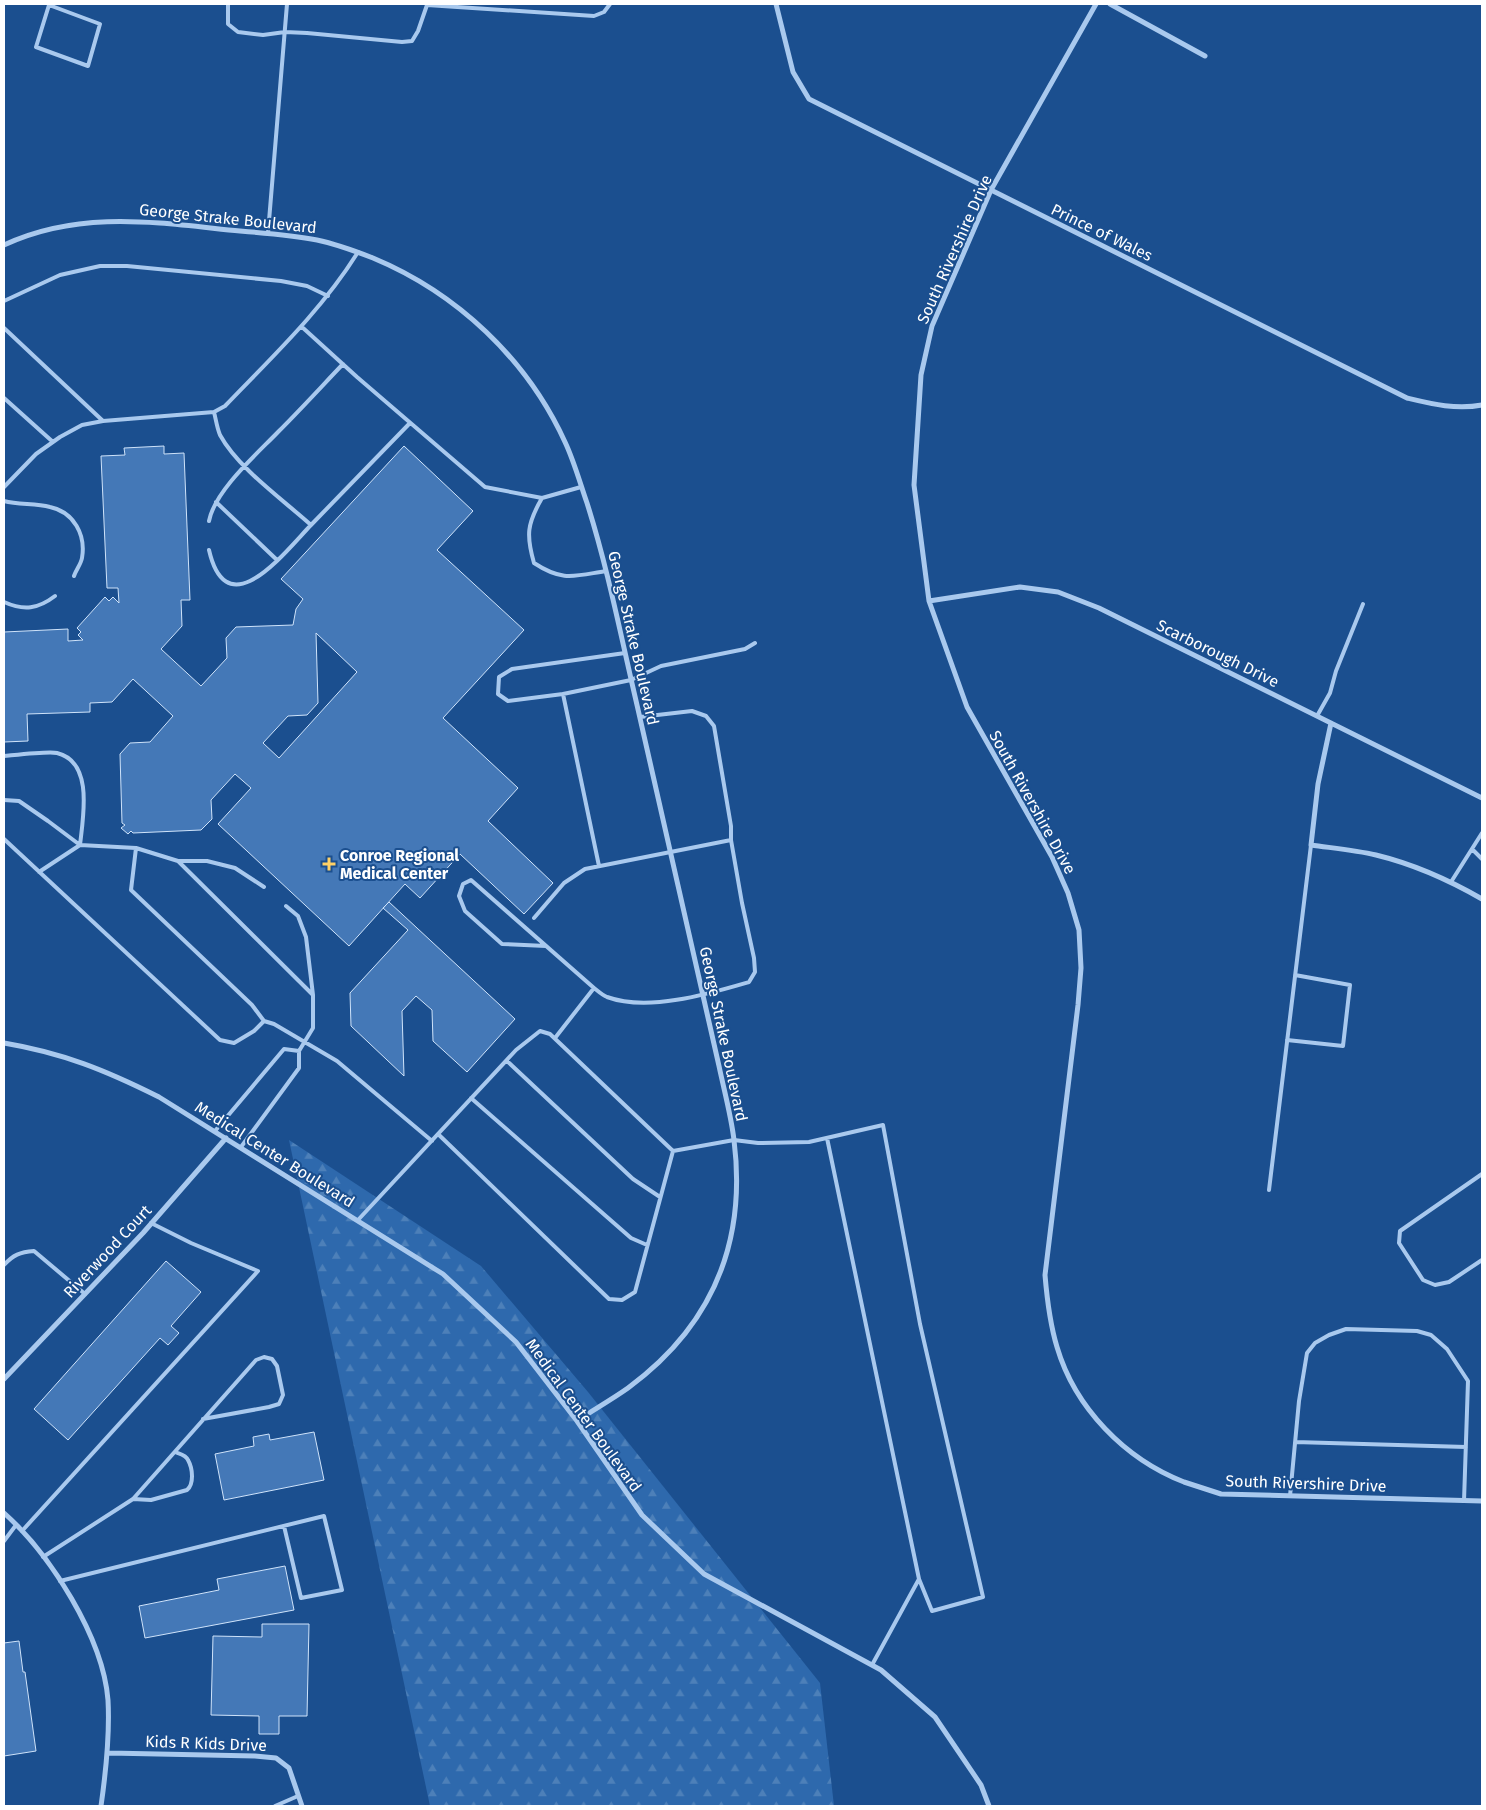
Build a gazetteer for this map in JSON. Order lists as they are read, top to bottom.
{
  "streets": {
    "street": [
      "George Strake Boulevard",
      "Prince of Wales",
      "South Rivershire Drive",
      "Scarborough Drive",
      "Medical Center Boulevard",
      "Riverwood Court",
      "Kids R Kids Drive"
    ]
  },
  "crossings": [
    ["George Strake Boulevard", "Medical Center Boulevard"],
    ["Prince of Wales", "South Rivershire Drive"],
    ["South Rivershire Drive", "Scarborough Drive"],
    ["Medical Center Boulevard", "Riverwood Court"]
  ],
  "places": {
    "health": ["Conroe Regional Medical Center"]
  }
}
